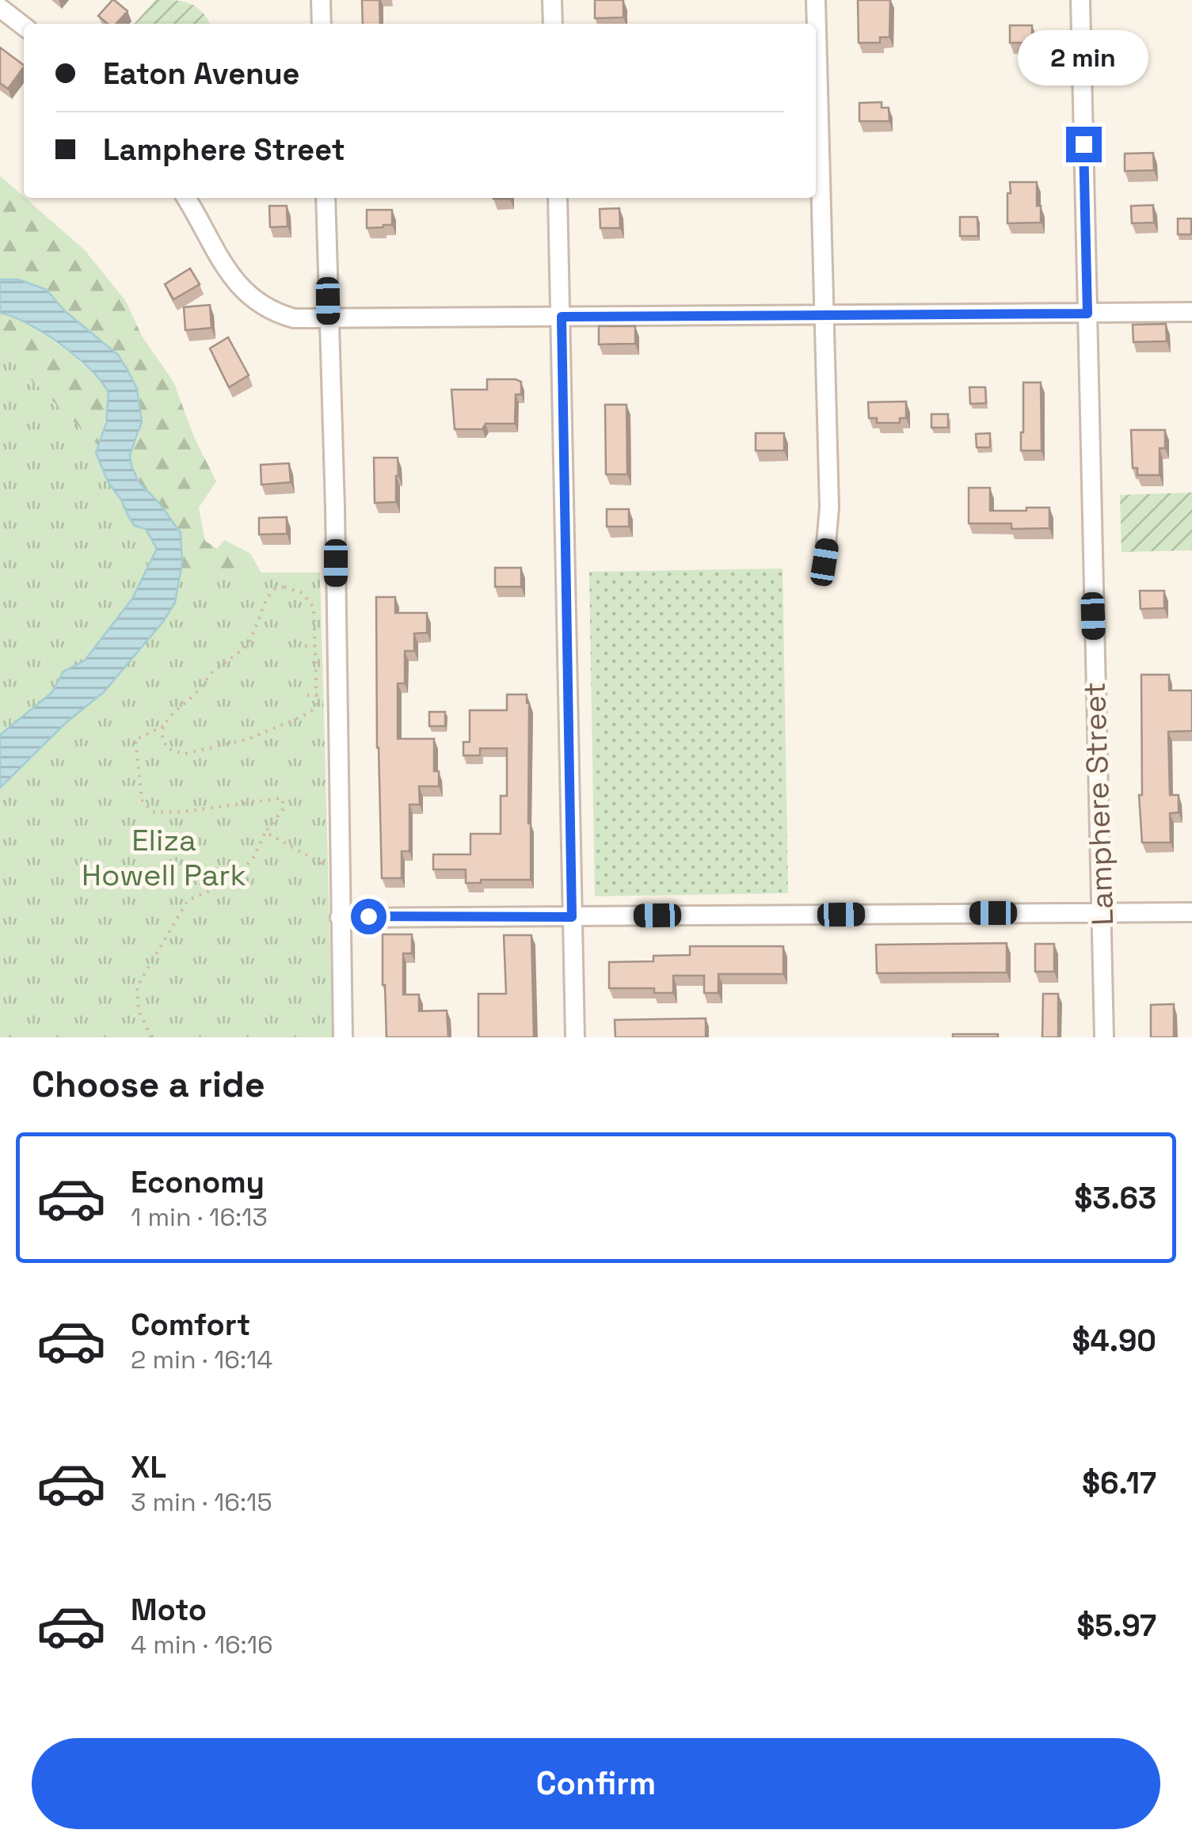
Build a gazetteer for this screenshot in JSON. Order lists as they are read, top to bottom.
{
  "streets": {
    "street": ["Lamphere Street"]
  },
  "parks": ["Eliza Howell Park"],
  "page": {
    "banner": ["Eaton Avenue", "Lamphere Street"],
    "bubble": "2 min",
    "heading": "Choose a ride",
    "list": [
      {
        "name": "Economy",
        "note": "1 min · 16:13",
        "value": "$3.63"
      },
      {
        "name": "Comfort",
        "note": "2 min · 16:14",
        "value": "$4.90"
      },
      {
        "name": "XL",
        "note": "3 min · 16:15",
        "value": "$6.17"
      },
      {
        "name": "Moto",
        "note": "4 min · 16:16",
        "value": "$5.97"
      }
    ],
    "buttons": "Confirm"
  }
}
